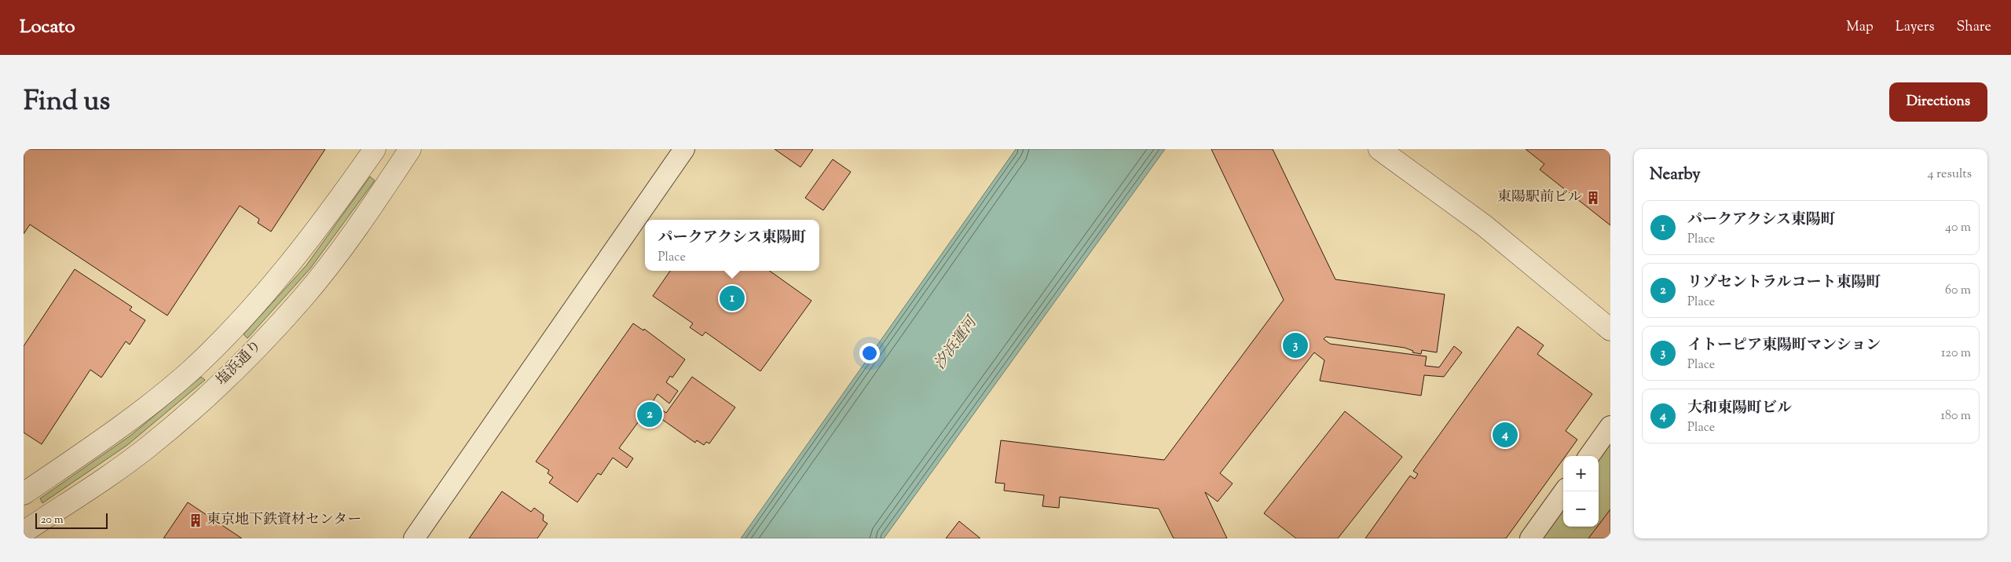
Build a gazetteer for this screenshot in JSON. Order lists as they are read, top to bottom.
{
  "streets": {
    "street": ["塩浜通り"]
  },
  "water": ["汐浜運河"],
  "places": {
    "building": ["東陽駅前ビル", "東京地下鉄資材センター"]
  },
  "scale_bar": "20 m",
  "page": {
    "header": "Locato",
    "nav": ["Map", "Layers", "Share"],
    "title": "Find us",
    "buttons": "Directions",
    "heading": ["Nearby", "4 results"],
    "list": [
      {
        "mark": "1",
        "name": "パークアクシス東陽町",
        "note": "Place",
        "value": "40 m"
      },
      {
        "mark": "2",
        "name": "リゾセントラルコート東陽町",
        "note": "Place",
        "value": "60 m"
      },
      {
        "mark": "3",
        "name": "イトーピア東陽町マンション",
        "note": "Place",
        "value": "120 m"
      },
      {
        "mark": "4",
        "name": "大和東陽町ビル",
        "note": "Place",
        "value": "180 m"
      }
    ],
    "popup": ["パークアクシス東陽町", "Place"],
    "pins": [
      "1",
      "3",
      "2",
      "4"
    ],
    "map_buttons": ["+", "−"],
    "scale": "20 m"
  }
}
